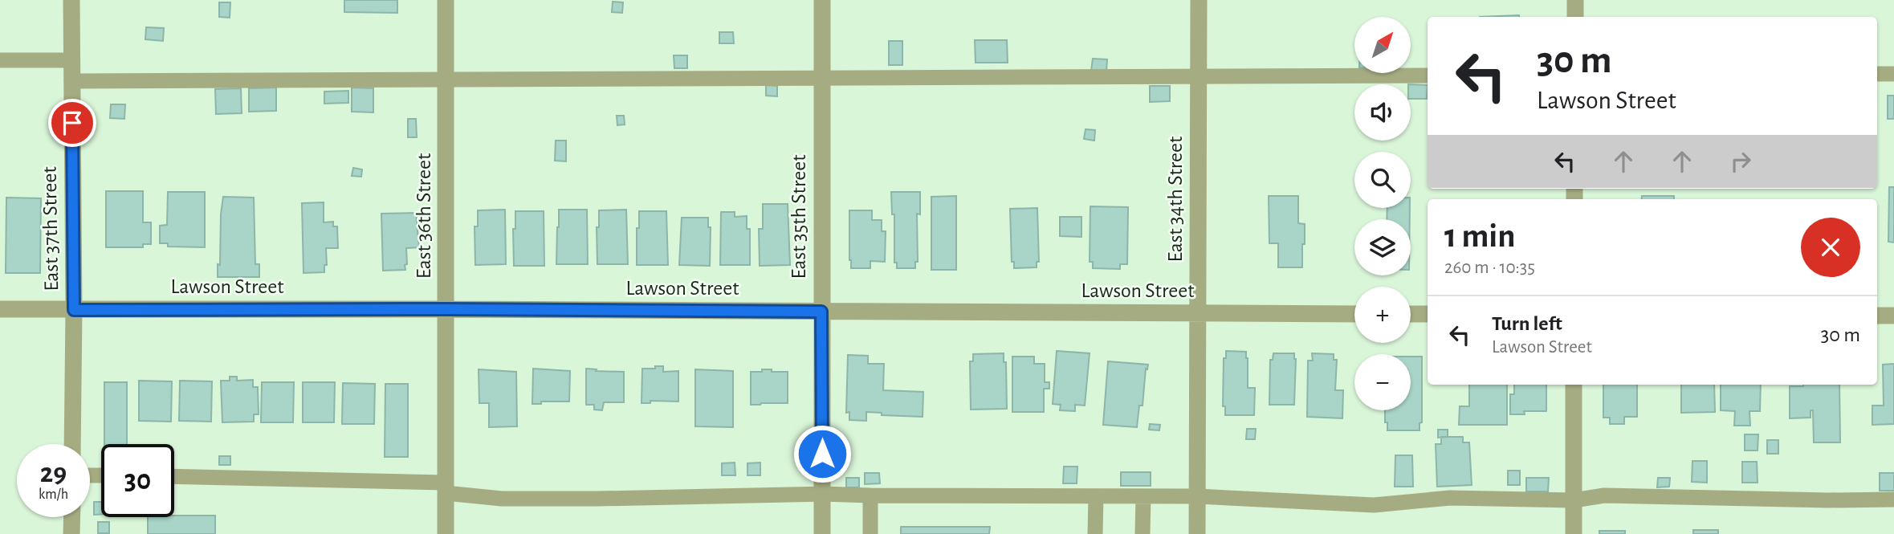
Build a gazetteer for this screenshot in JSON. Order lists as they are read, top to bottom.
{
  "streets": {
    "street": [
      "East 34th Street",
      "East 36th Street",
      "East 35th Street",
      "East 37th Street",
      "Lawson Street"
    ]
  },
  "crossings": [
    ["East 34th Street", "Lawson Street"],
    ["East 36th Street", "Lawson Street"],
    ["East 35th Street", "Lawson Street"],
    ["East 37th Street", "Lawson Street"]
  ],
  "north": "top right",
  "page": {
    "map_buttons": ["+", "−"],
    "turn": ["30 m", "Lawson Street"],
    "heading": ["1 min", "260 m · 10:35"],
    "list": [
      {
        "name": "Turn left",
        "note": "Lawson Street",
        "value": "30 m"
      }
    ],
    "speed": "29 km/h",
    "limit": "30"
  }
}
